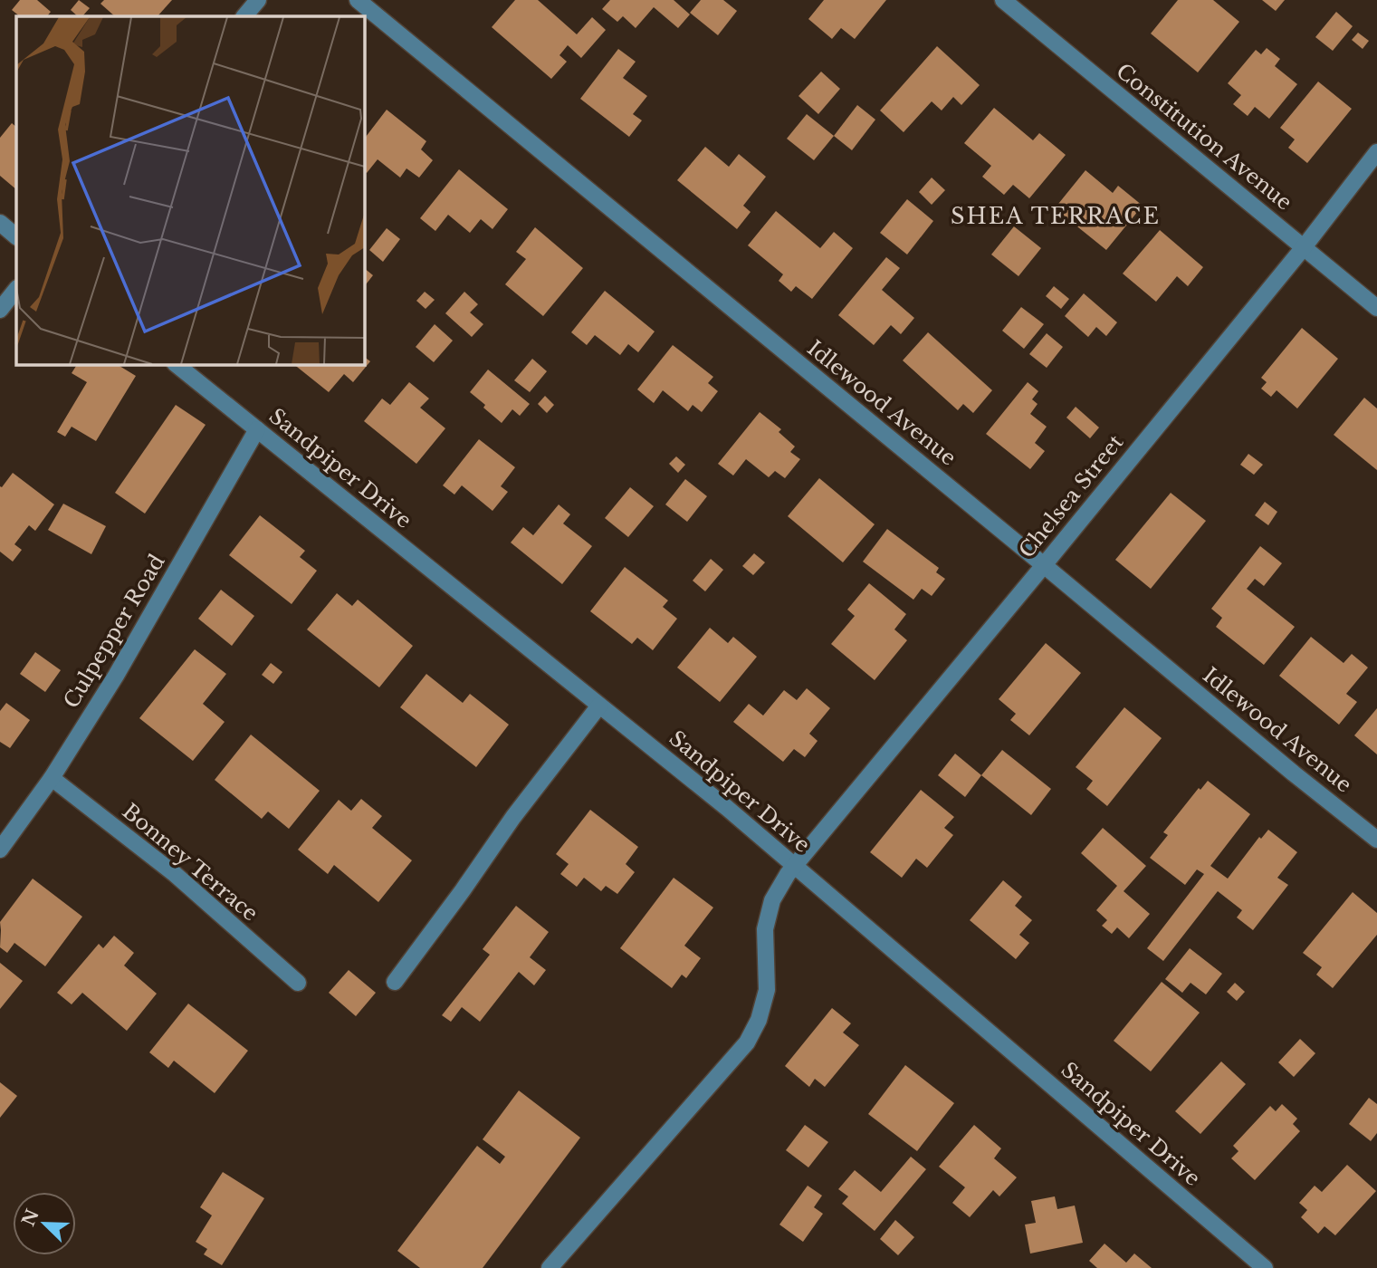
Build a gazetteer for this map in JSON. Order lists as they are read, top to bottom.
{
  "streets": {
    "street": [
      "Constitution Avenue",
      "Idlewood Avenue",
      "Sandpiper Drive",
      "Chelsea Street",
      "Culpepper Road",
      "Bonney Terrace"
    ]
  },
  "crossings": [
    ["Constitution Avenue", "Chelsea Street"],
    ["Idlewood Avenue", "Chelsea Street"],
    ["Sandpiper Drive", "Chelsea Street"],
    ["Sandpiper Drive", "Culpepper Road"],
    ["Culpepper Road", "Bonney Terrace"]
  ],
  "districts": ["SHEA TERRACE"],
  "north": "top left"
}
